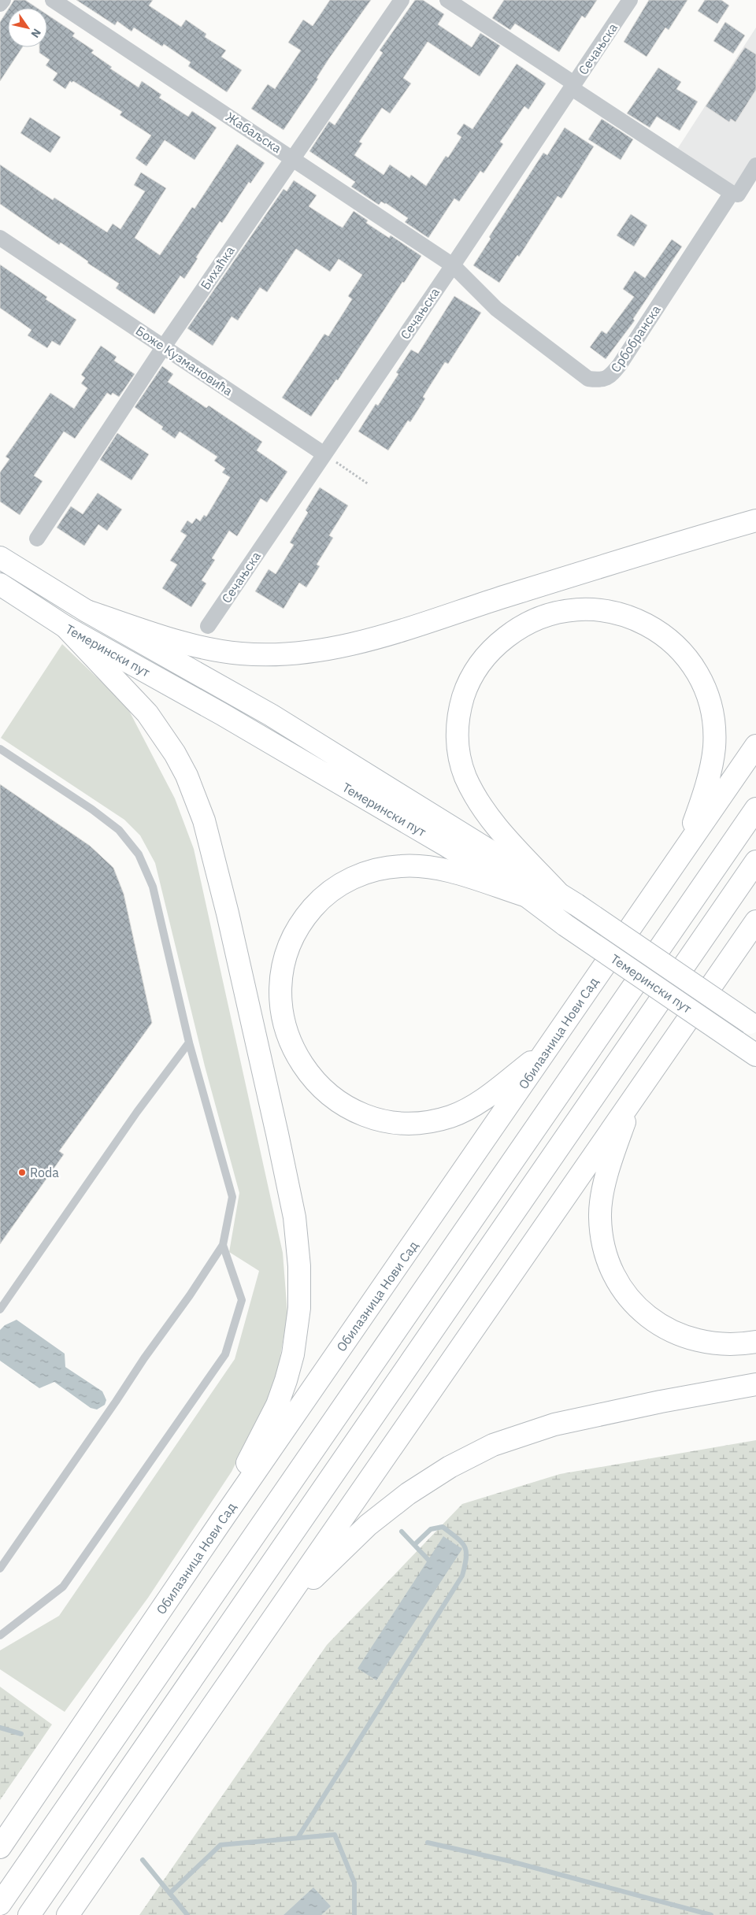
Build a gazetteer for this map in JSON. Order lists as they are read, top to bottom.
{
  "streets": {
    "main road": ["Темерински пут", "Обилазница Нови Сад"],
    "street": [
      "Сечањска",
      "Жабаљска",
      "Бихаћка",
      "Србобранска",
      "Боже Кузмановића"
    ]
  },
  "crossings": [
    ["Сечањска", "Жабаљска"],
    ["Сечањска", "Србобранска"],
    ["Сечањска", "Боже Кузмановића"],
    ["Жабаљска", "Бихаћка"],
    ["Жабаљска", "Србобранска"],
    ["Бихаћка", "Боже Кузмановића"]
  ],
  "places": ["Roda"],
  "north": "bottom right"
}
